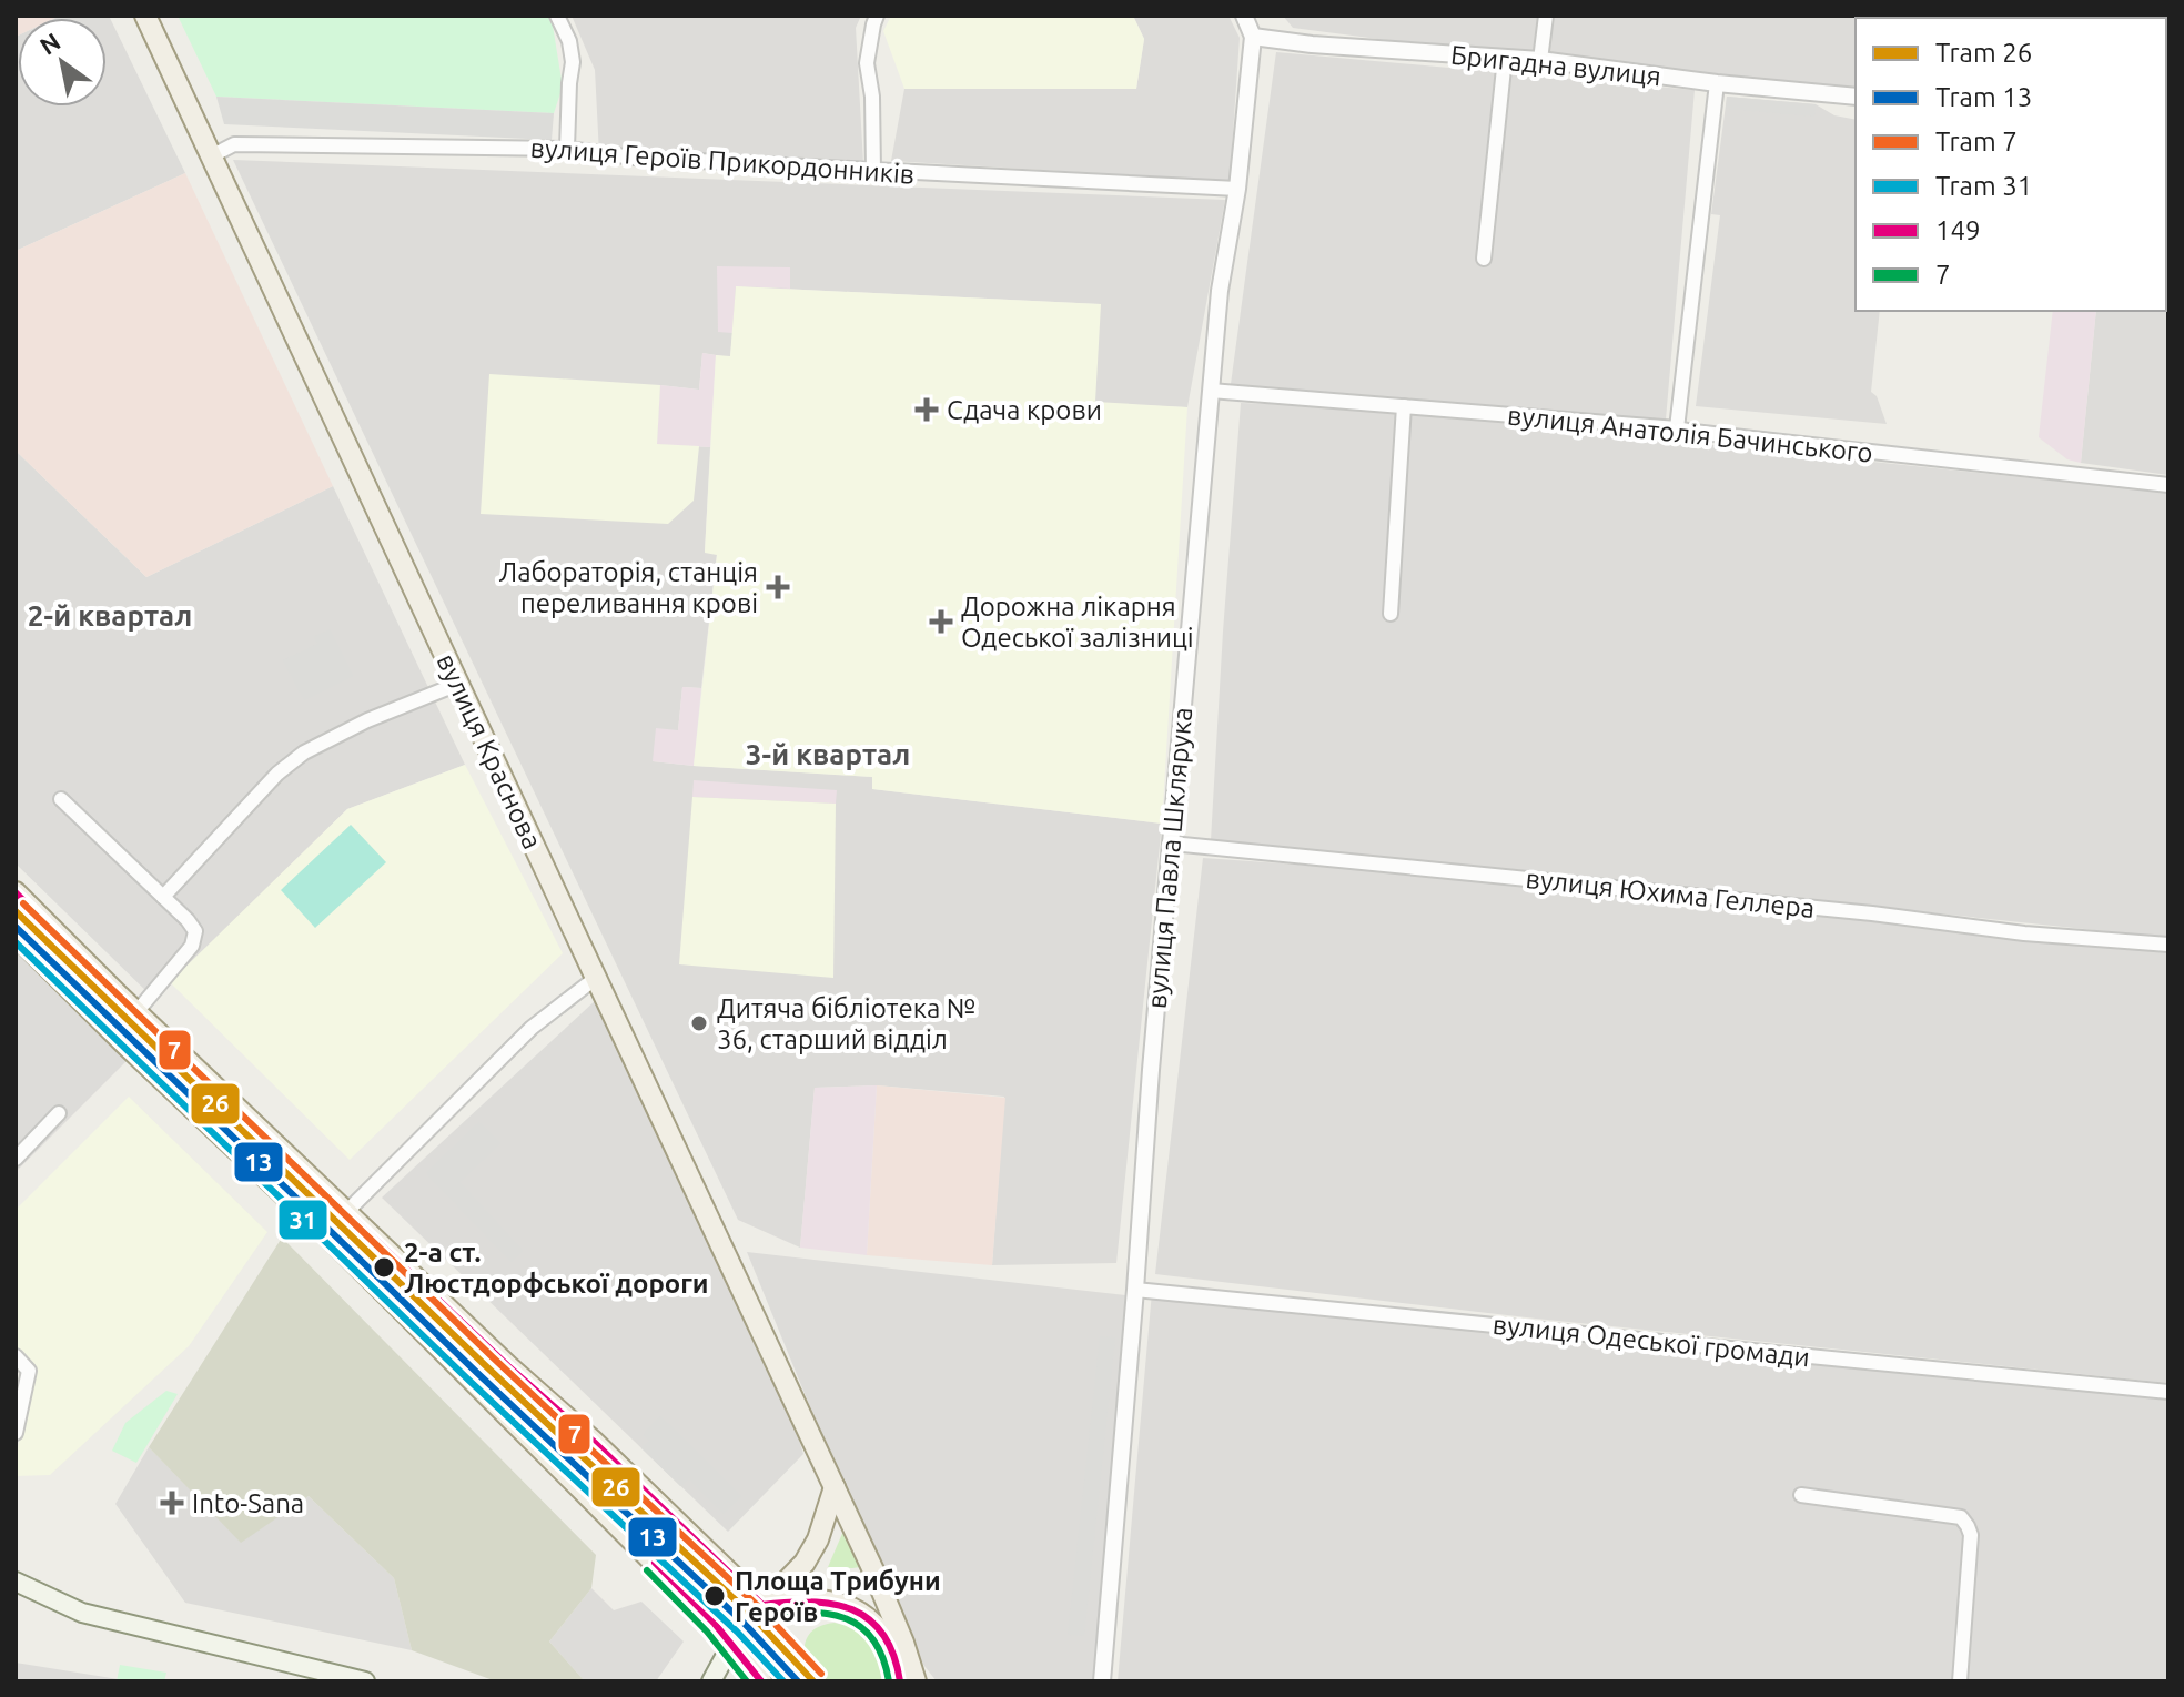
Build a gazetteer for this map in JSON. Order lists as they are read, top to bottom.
{
  "streets": {
    "main road": ["вулиця Краснова"],
    "street": [
      "Бригадна вулиця",
      "вулиця Героїв Прикордонників",
      "вулиця Анатолія Бачинського",
      "вулиця Павла Шклярука",
      "вулиця Юхима Геллера",
      "вулиця Одеської громади"
    ]
  },
  "crossings": [
    ["Бригадна вулиця", "вулиця Павла Шклярука"],
    ["вулиця Героїв Прикордонників", "вулиця Краснова"],
    ["вулиця Героїв Прикордонників", "вулиця Павла Шклярука"],
    ["вулиця Анатолія Бачинського", "вулиця Павла Шклярука"],
    ["вулиця Павла Шклярука", "вулиця Юхима Геллера"],
    ["вулиця Павла Шклярука", "вулиця Одеської громади"]
  ],
  "districts": ["2-й квартал", "3-й квартал"],
  "places": {
    "health": [
      "Сдача крови",
      "Лабораторія, станція переливання крові",
      "Дорожна лікарня Одеської залізниці",
      "Into-Sana"
    ],
    "other": ["Дитяча бібліотека № 36, старший відділ", "2-а ст. Люстдорфської дороги", "Площа Трибуни Героїв"]
  },
  "lines": [
    "transit line 149",
    "tram line 7",
    "transit line 7",
    "tram line 26",
    "tram line 13",
    "tram line 31"
  ],
  "legend": [
    "Tram 26",
    "Tram 13",
    "Tram 7",
    "Tram 31",
    "149",
    "7"
  ],
  "north": "top left"
}
